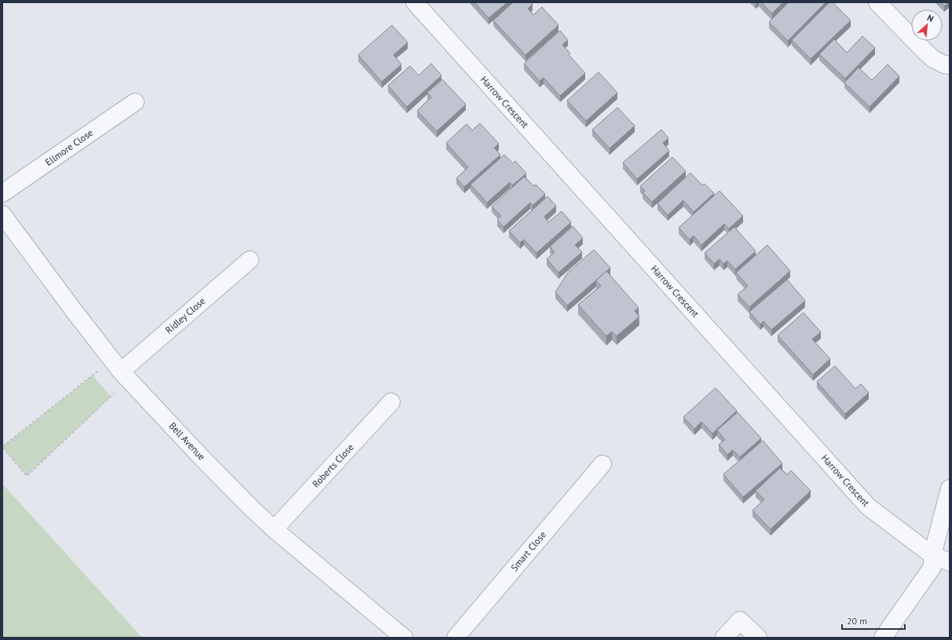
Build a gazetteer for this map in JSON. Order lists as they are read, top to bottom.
{
  "streets": {
    "street": [
      "Harrow Crescent",
      "Ellmore Close",
      "Ridley Close",
      "Bell Avenue",
      "Roberts Close",
      "Smart Close"
    ]
  },
  "crossings": [
    ["Ridley Close", "Bell Avenue"],
    ["Bell Avenue", "Roberts Close"]
  ],
  "scale_bar": "20 m",
  "north": "top right"
}
